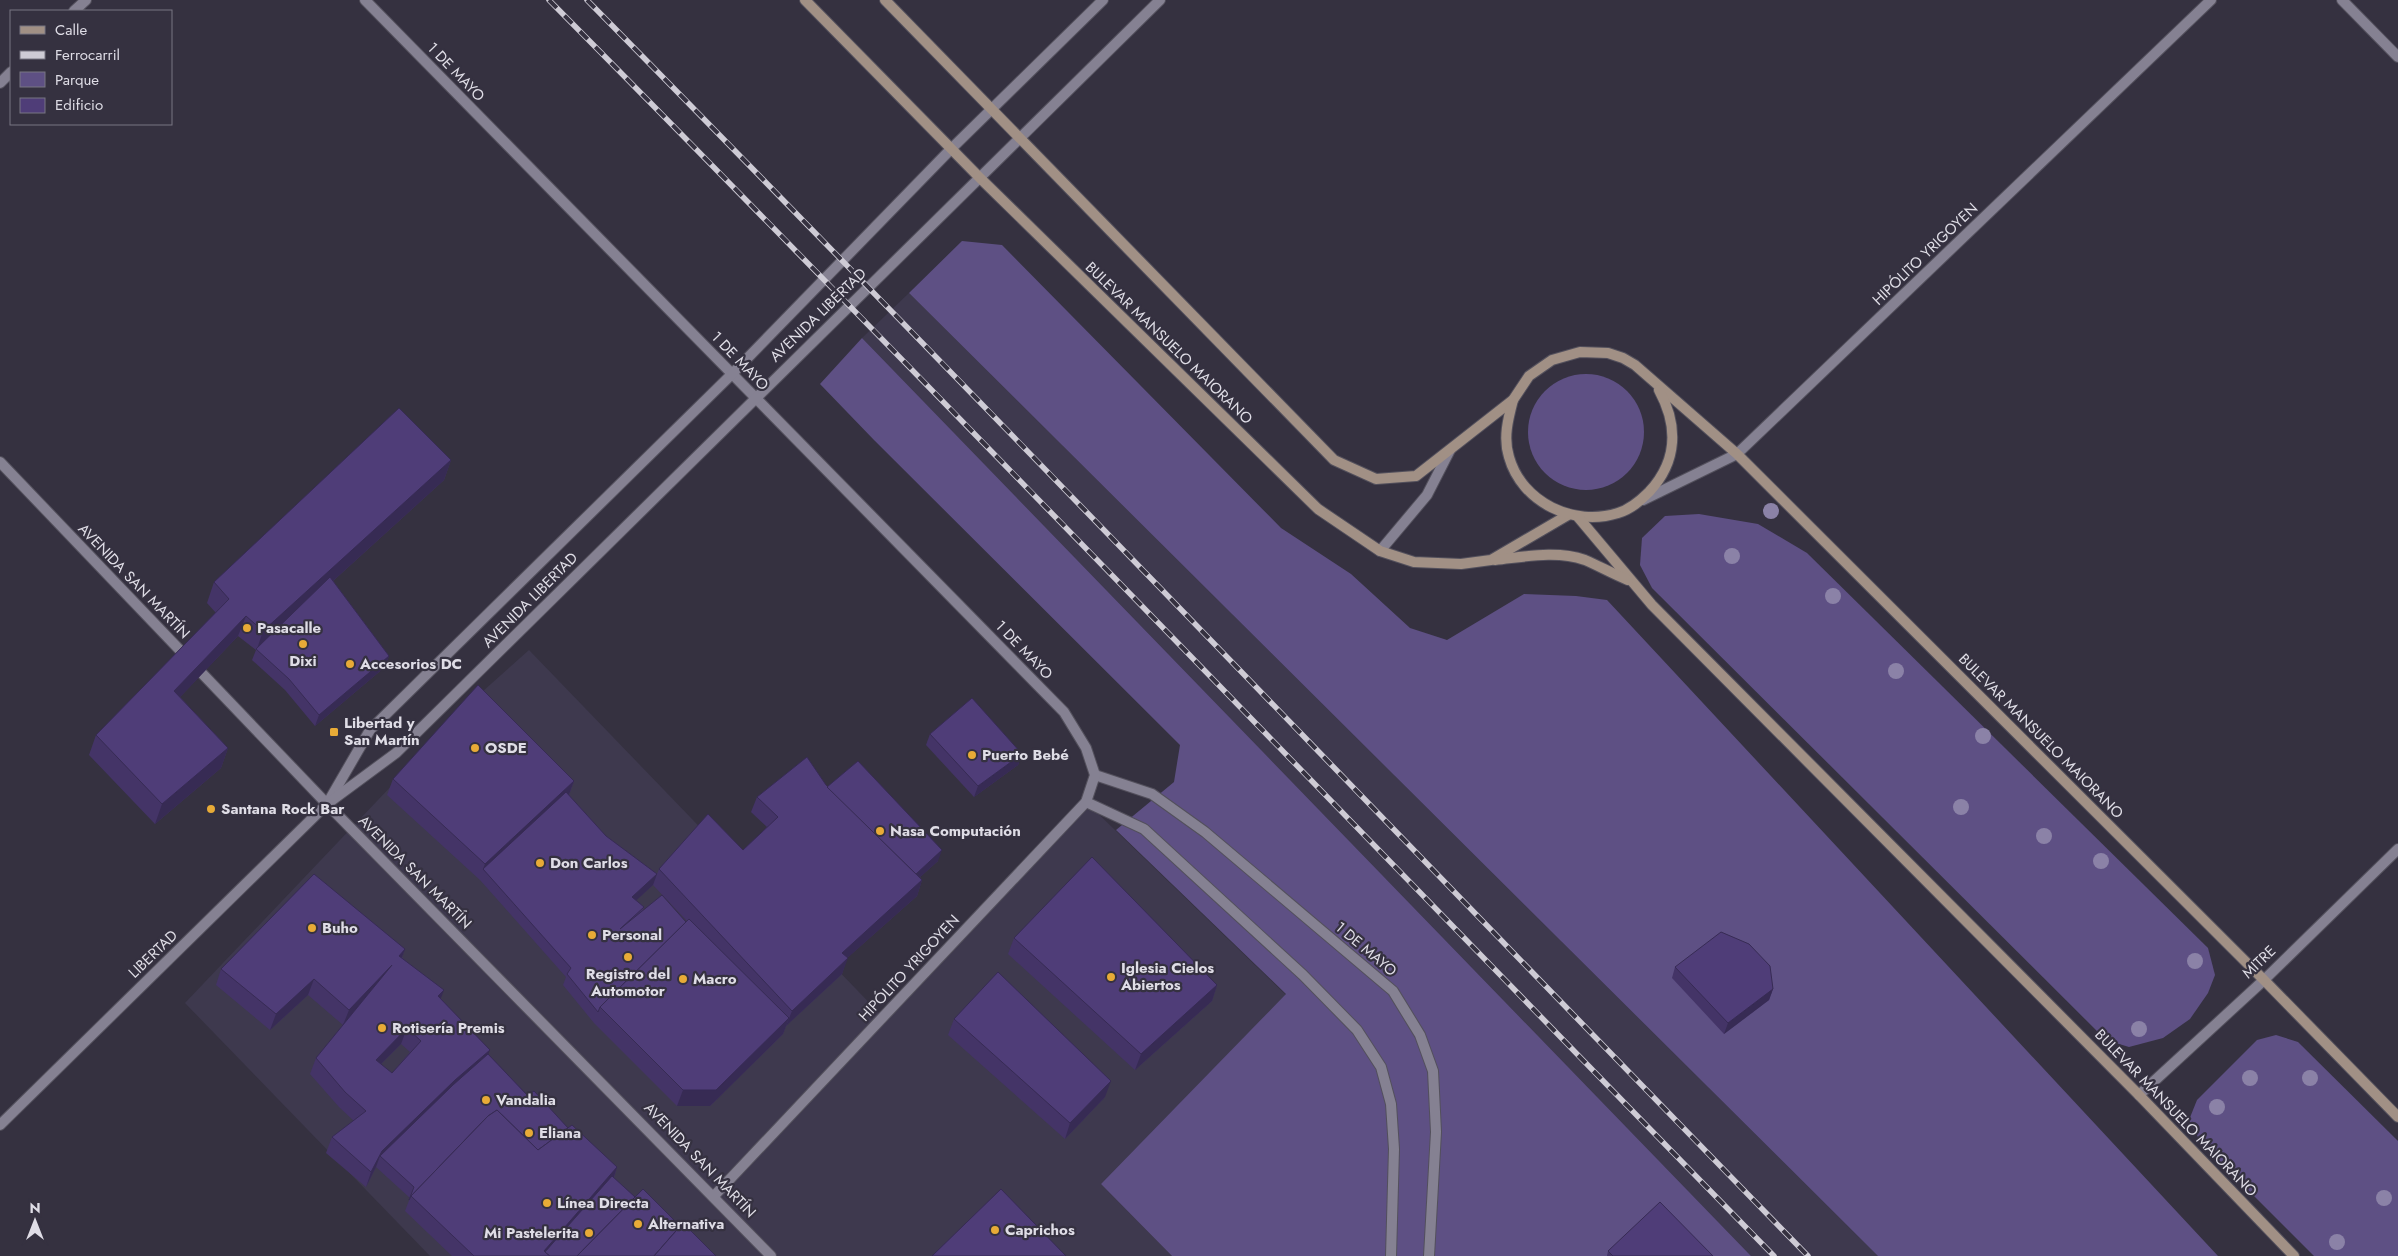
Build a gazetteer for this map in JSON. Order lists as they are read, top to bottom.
{
  "streets": {
    "main road": ["BULEVAR MANSUELO MAIORANO"],
    "street": [
      "1 DE MAYO",
      "HIPÓLITO YRIGOYEN",
      "AVENIDA LIBERTAD",
      "AVENIDA SAN MARTÍN",
      "LIBERTAD",
      "MITRE"
    ]
  },
  "crossings": [
    ["1 DE MAYO", "HIPÓLITO YRIGOYEN"],
    ["1 DE MAYO", "AVENIDA LIBERTAD"],
    ["HIPÓLITO YRIGOYEN", "BULEVAR MANSUELO MAIORANO"],
    ["HIPÓLITO YRIGOYEN", "AVENIDA SAN MARTÍN"],
    ["AVENIDA LIBERTAD", "BULEVAR MANSUELO MAIORANO"],
    ["AVENIDA LIBERTAD", "AVENIDA SAN MARTÍN"],
    ["AVENIDA LIBERTAD", "LIBERTAD"],
    ["BULEVAR MANSUELO MAIORANO", "MITRE"],
    ["AVENIDA SAN MARTÍN", "LIBERTAD"]
  ],
  "places": {
    "other": [
      "Pasacalle",
      "Dixi",
      "Accesorios DC",
      "OSDE",
      "Puerto Bebé",
      "Santana Rock Bar",
      "Nasa Computación",
      "Don Carlos",
      "Buho",
      "Personal",
      "Registro del Automotor",
      "Iglesia Cielos Abiertos",
      "Macro",
      "Rotisería Premis",
      "Vandalia",
      "Eliana",
      "Línea Directa",
      "Alternativa",
      "Caprichos",
      "Mi Pastelerita"
    ],
    "transit": ["Libertad y San Martín"]
  },
  "legend": [
    "Calle",
    "Ferrocarril",
    "Parque",
    "Edificio"
  ],
  "north": "top"
}
